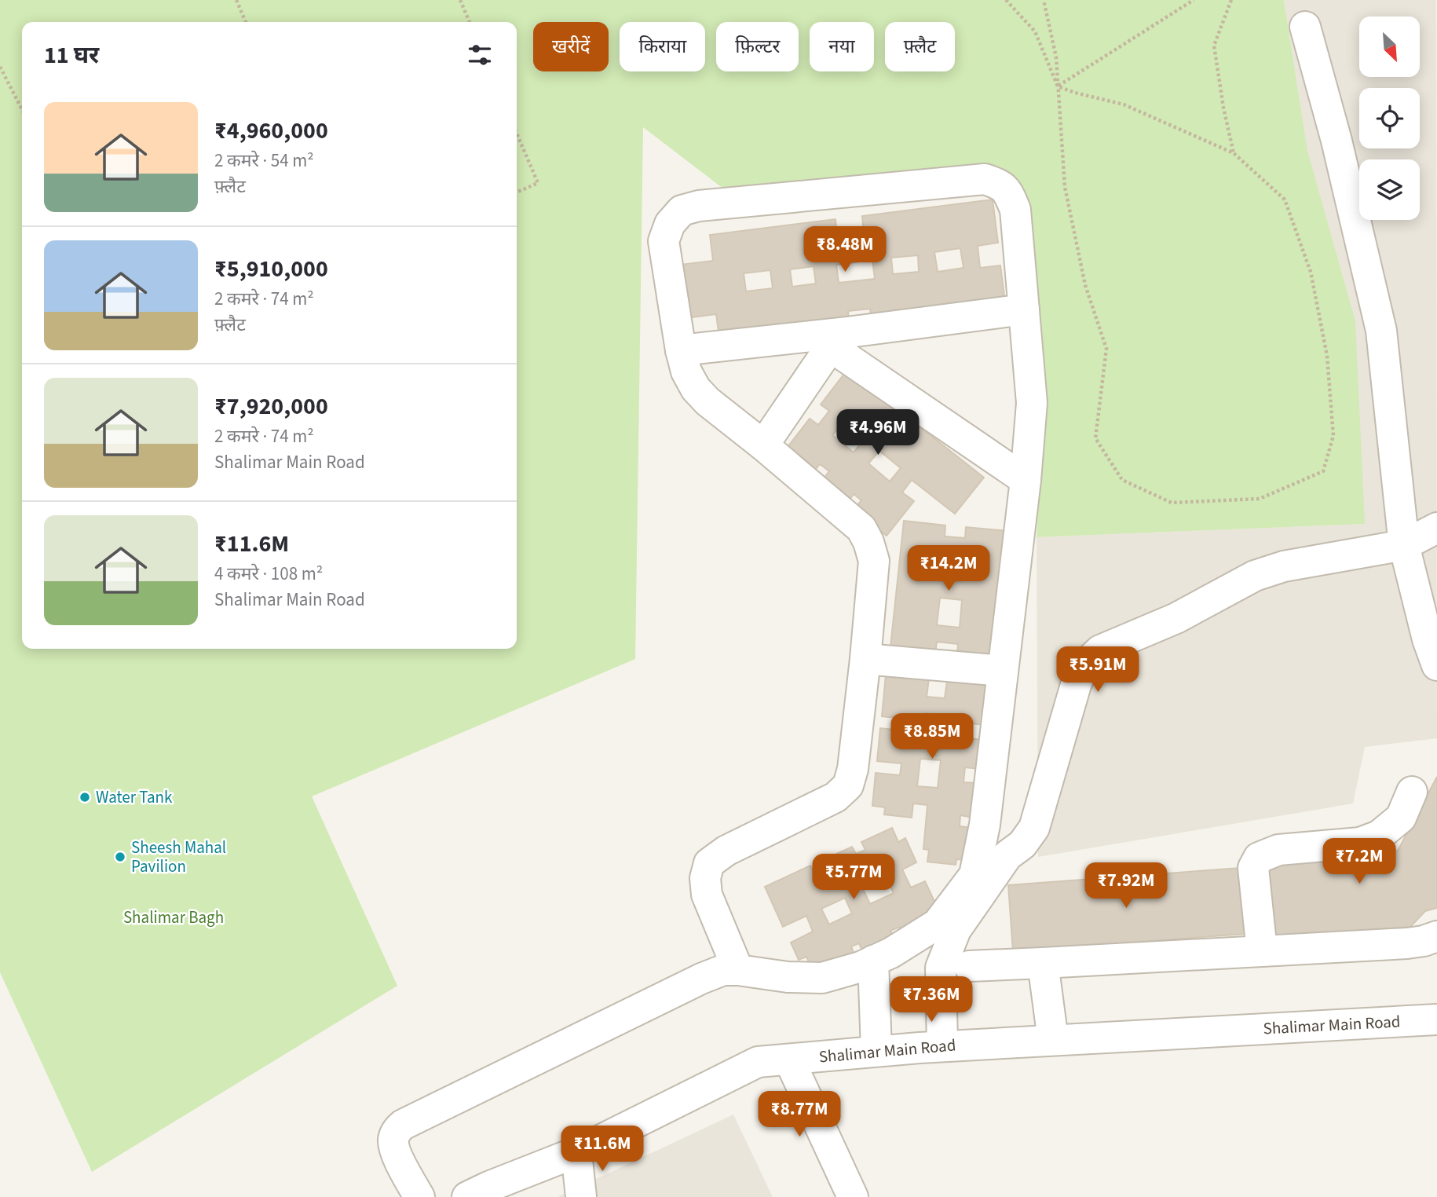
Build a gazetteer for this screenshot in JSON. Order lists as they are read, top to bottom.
{
  "streets": {
    "street": ["Shalimar Main Road"]
  },
  "parks": ["Shalimar Bagh"],
  "places": ["Water Tank", "Sheesh Mahal Pavilion"],
  "north": "bottom right",
  "page": {
    "chip": [
      "खरीदें",
      "किराया",
      "फ़िल्टर",
      "नया",
      "फ़्लैट"
    ],
    "heading": "11 घर",
    "list": [
      {
        "name": "₹4,960,000",
        "note": "2 कमरे · 54 m² · फ़्लैट"
      },
      {
        "name": "₹5,910,000",
        "note": "2 कमरे · 74 m² · फ़्लैट"
      },
      {
        "name": "₹7,920,000",
        "note": "2 कमरे · 74 m² · Shalimar Main Road"
      },
      {
        "name": "₹11.6M",
        "note": "4 कमरे · 108 m² · Shalimar Main Road"
      }
    ],
    "price": [
      "₹8.48M",
      "₹4.96M",
      "₹14.2M",
      "₹5.91M",
      "₹8.85M",
      "₹7.2M",
      "₹5.77M",
      "₹7.92M",
      "₹7.36M",
      "₹8.77M",
      "₹11.6M"
    ]
  }
}
